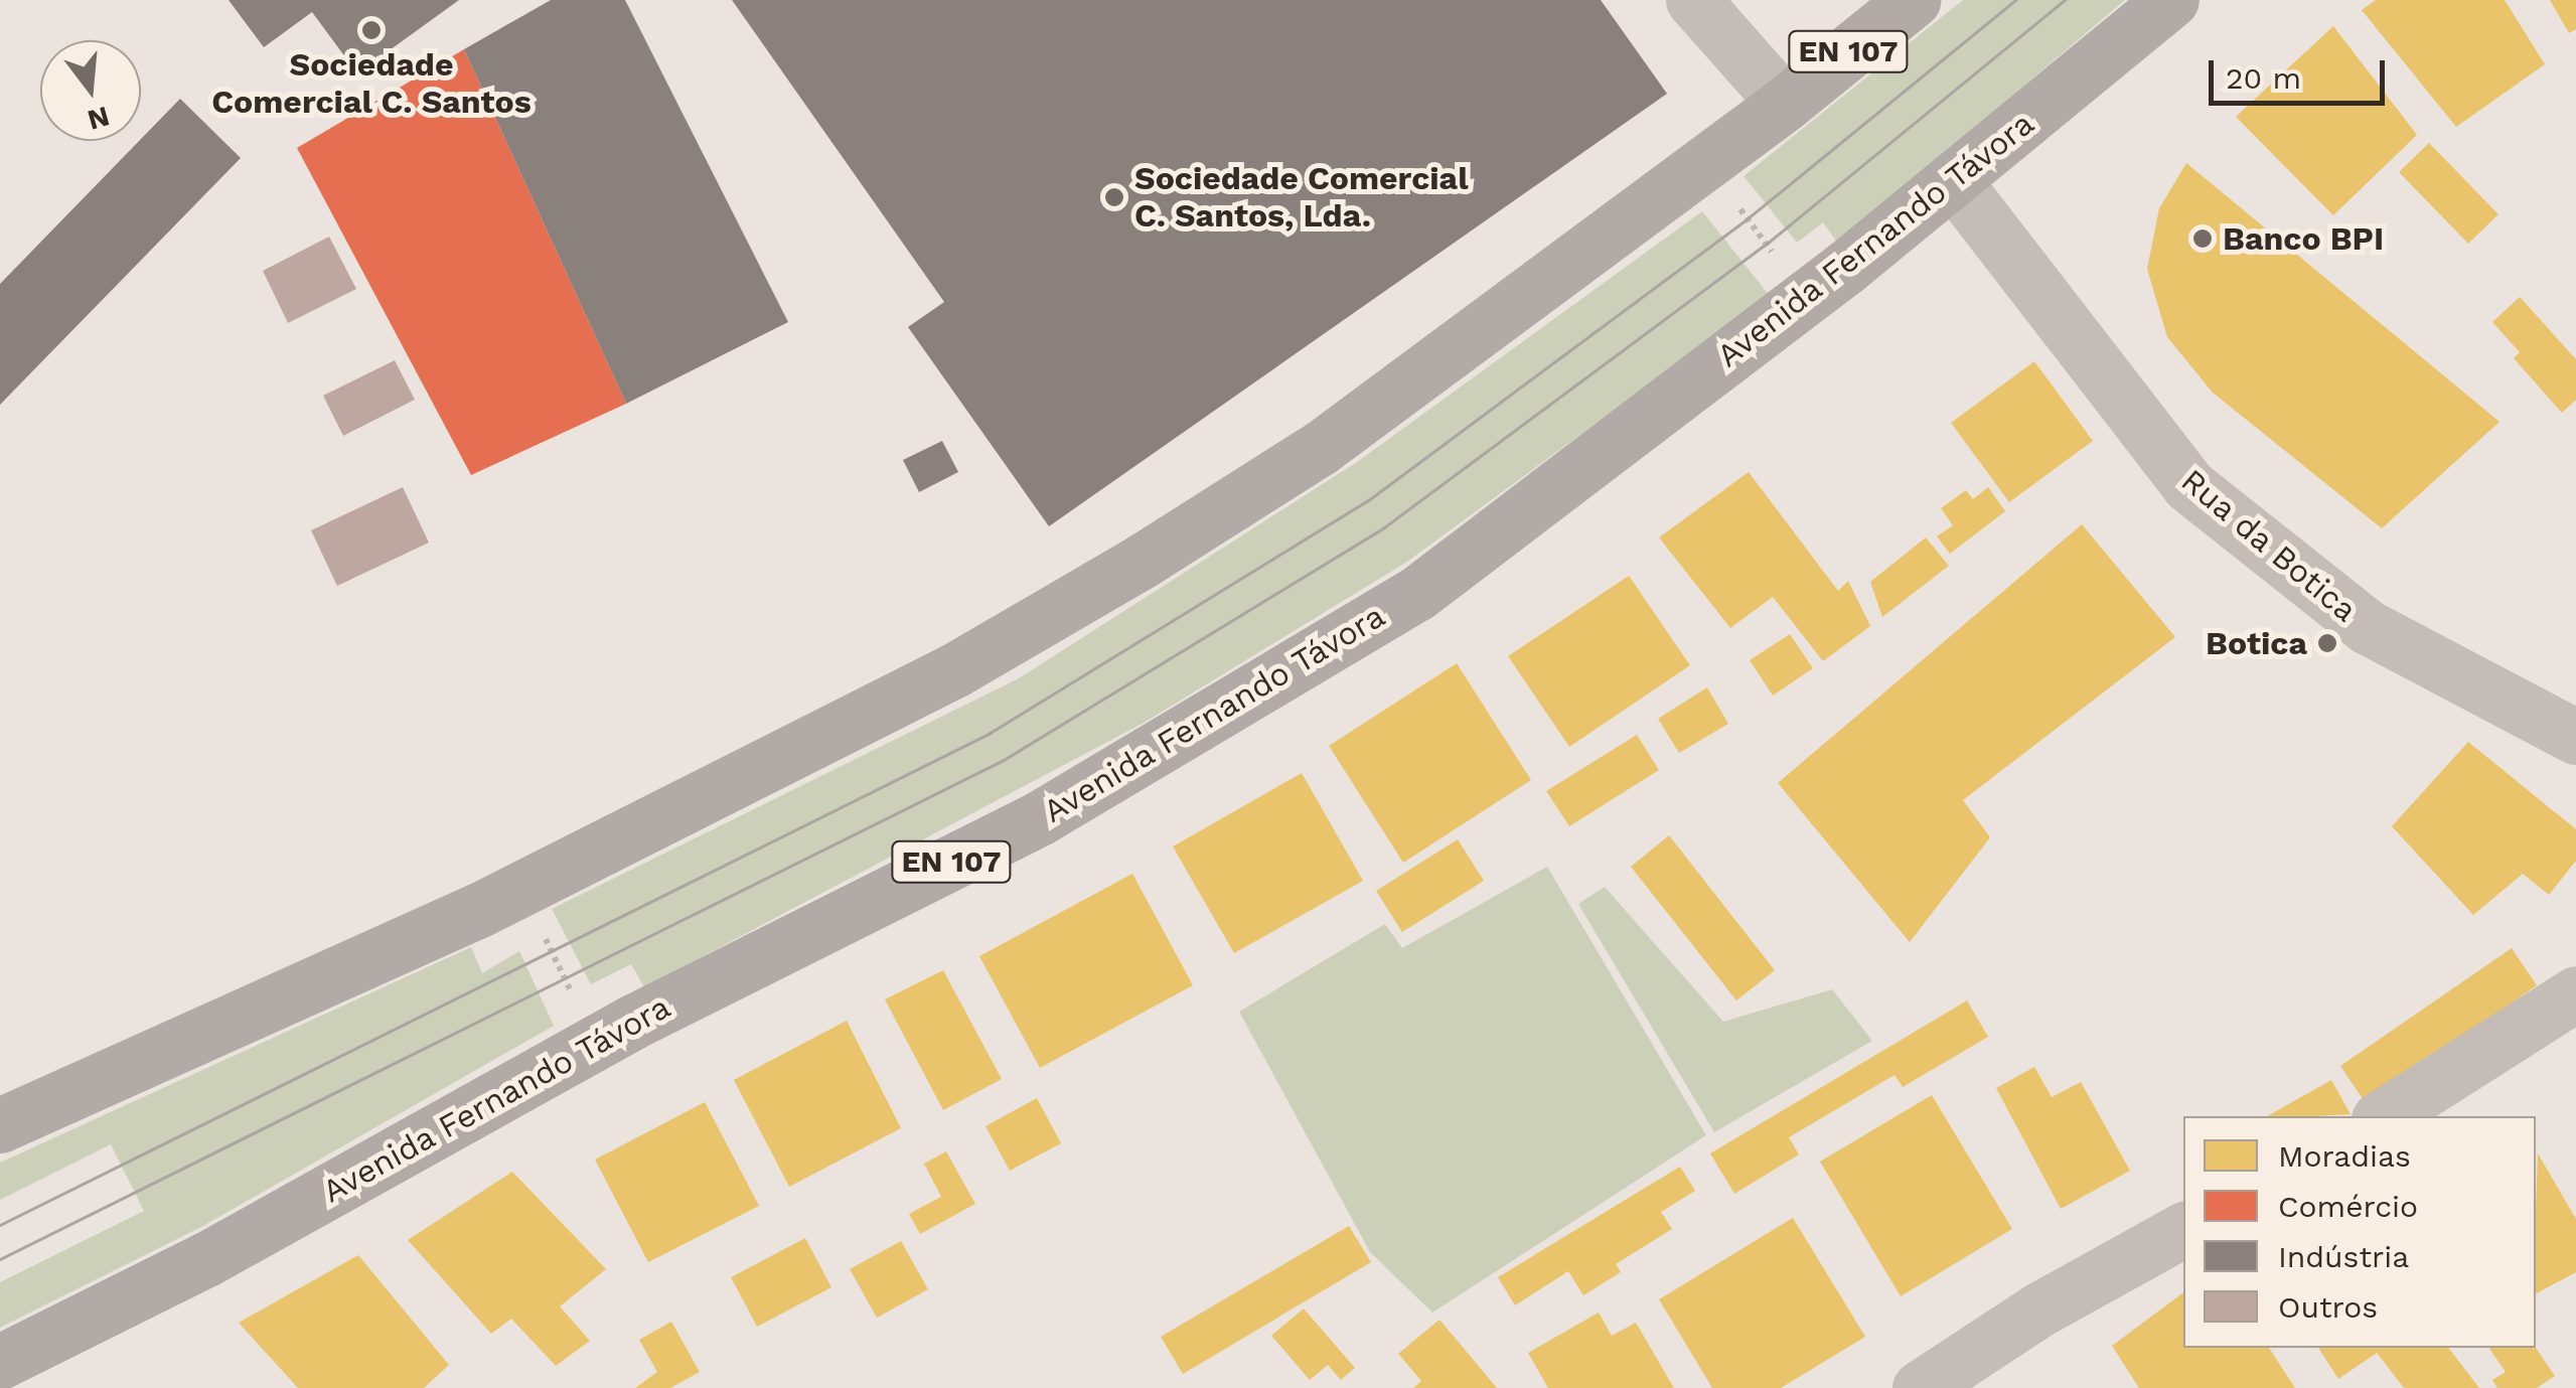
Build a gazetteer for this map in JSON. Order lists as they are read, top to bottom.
{
  "streets": {
    "main road": ["EN 107", "Avenida Fernando Távora"],
    "street": ["Rua da Botica"]
  },
  "crossings": [
    ["Avenida Fernando Távora", "Rua da Botica"]
  ],
  "places": [
    "Sociedade Comercial C. Santos",
    "Sociedade Comercial C. Santos, Lda.",
    "Banco BPI",
    "Botica"
  ],
  "legend": [
    "Moradias",
    "Comércio",
    "Indústria",
    "Outros"
  ],
  "scale_bar": "20 m",
  "north": "bottom"
}
